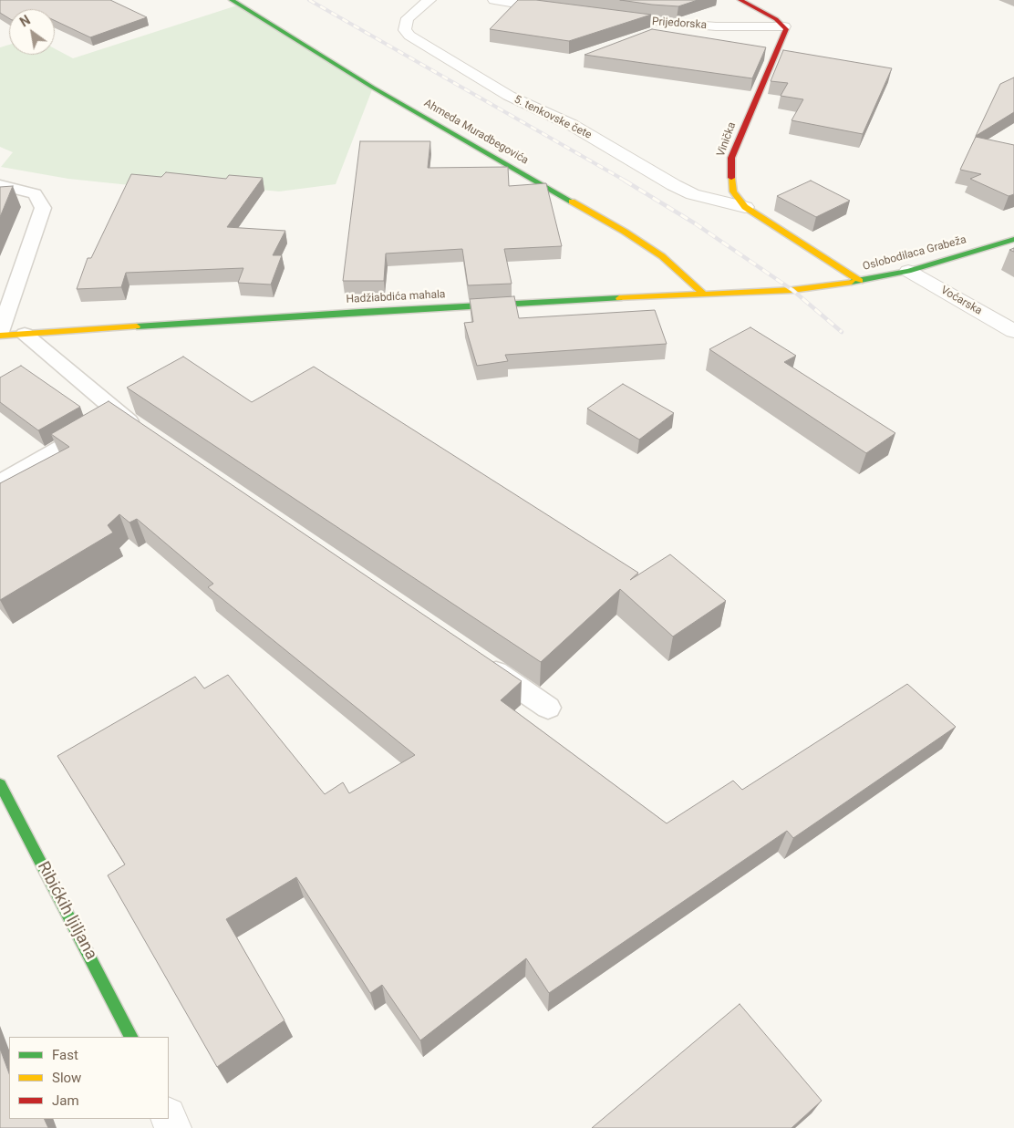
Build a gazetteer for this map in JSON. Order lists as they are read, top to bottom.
{
  "streets": {
    "street": [
      "Prijedorska",
      "5. tenkovske čete",
      "Ahmeda Muradbegovića",
      "Vinička",
      "Oslobodilaca Grabeža",
      "Hadžiabdića mahala",
      "Voćarska",
      "Ribićkih ljiljana"
    ]
  },
  "crossings": [
    ["Prijedorska", "Vinička"],
    ["5. tenkovske čete", "Vinička"],
    ["Ahmeda Muradbegovića", "Hadžiabdića mahala"],
    ["Vinička", "Oslobodilaca Grabeža"],
    ["Oslobodilaca Grabeža", "Hadžiabdića mahala"],
    ["Oslobodilaca Grabeža", "Voćarska"]
  ],
  "legend": ["Fast", "Slow", "Jam"],
  "north": "top left"
}
